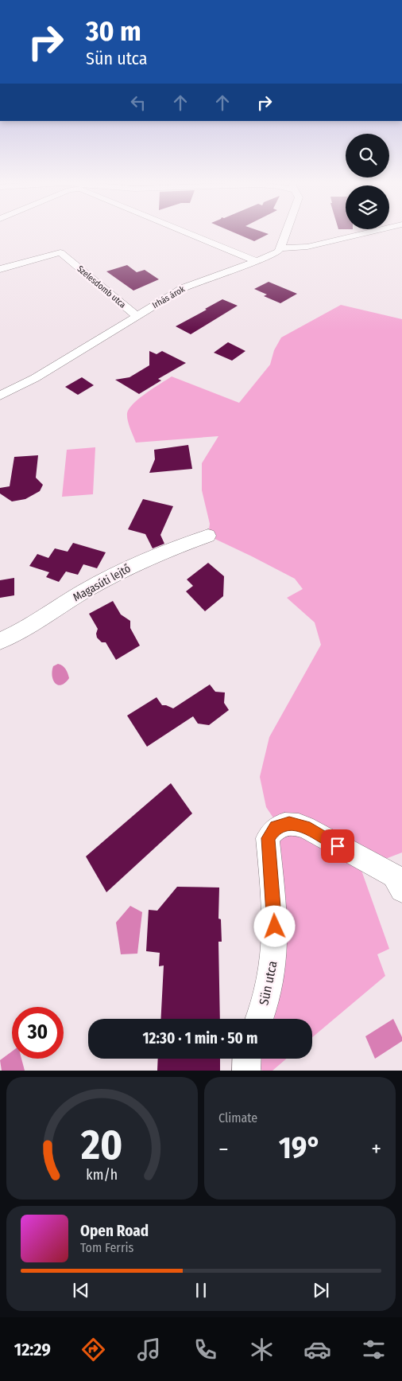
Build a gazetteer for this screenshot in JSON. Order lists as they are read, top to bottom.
{
  "streets": {
    "street": [
      "Szelesdomb utca",
      "Irhás árok",
      "Magasúti lejtő",
      "Sün utca"
    ]
  },
  "crossings": [
    ["Szelesdomb utca", "Irhás árok"]
  ],
  "page": {
    "turn": ["30 m", "Sün utca"],
    "limit": "30",
    "trip": "12:30 · 1 min · 50 m",
    "tile": "Climate",
    "heat": ["−", "19°", "+"],
    "song": ["Open Road", "Tom Ferris"],
    "tabs": "12:29",
    "gauge": ["20", "km/h"]
  }
}
